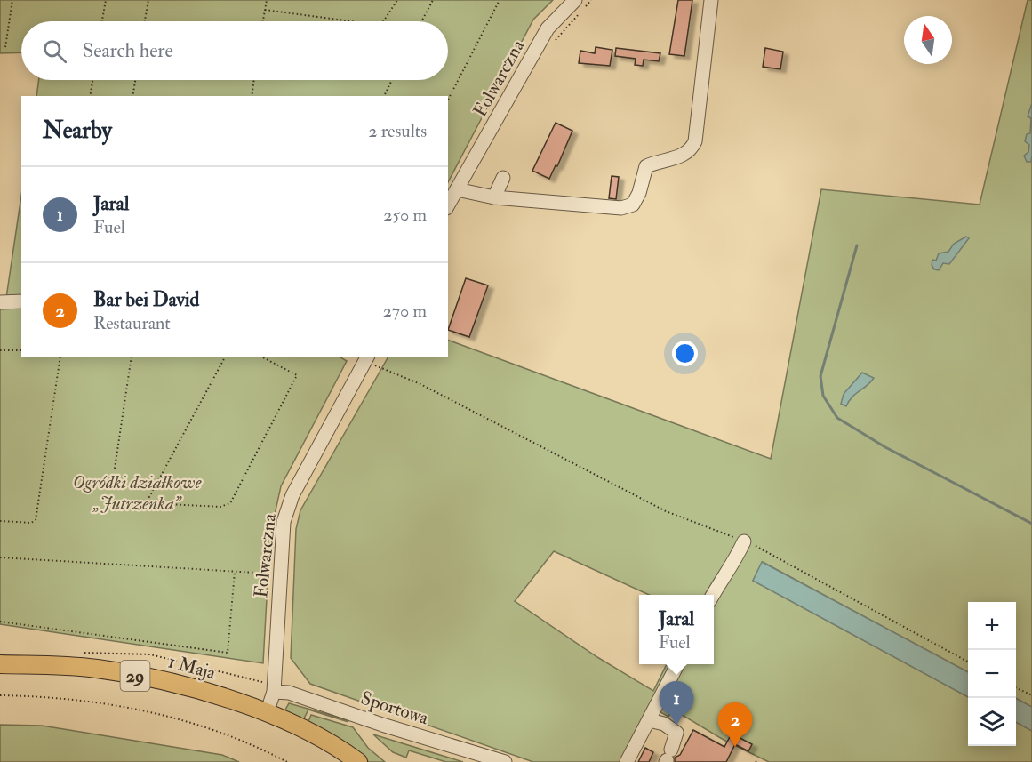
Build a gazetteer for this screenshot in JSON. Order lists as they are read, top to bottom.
{
  "streets": {
    "main road": ["1 Maja", "29"],
    "street": ["Folwarczna", "Sportowa"]
  },
  "crossings": [
    ["Folwarczna", "1 Maja"],
    ["Folwarczna", "Sportowa"]
  ],
  "parks": ["Ogródki działkowe „Jutrzenka”"],
  "north": "top",
  "page": {
    "search": "Search here",
    "heading": ["Nearby", "2 results"],
    "list": [
      {
        "mark": "1",
        "name": "Jaral",
        "note": "Fuel",
        "value": "250 m"
      },
      {
        "mark": "2",
        "name": "Bar bei David",
        "note": "Restaurant",
        "value": "270 m"
      }
    ],
    "popup": ["Jaral", "Fuel"],
    "map_buttons": ["+", "−"],
    "pins": ["1", "2"]
  }
}
